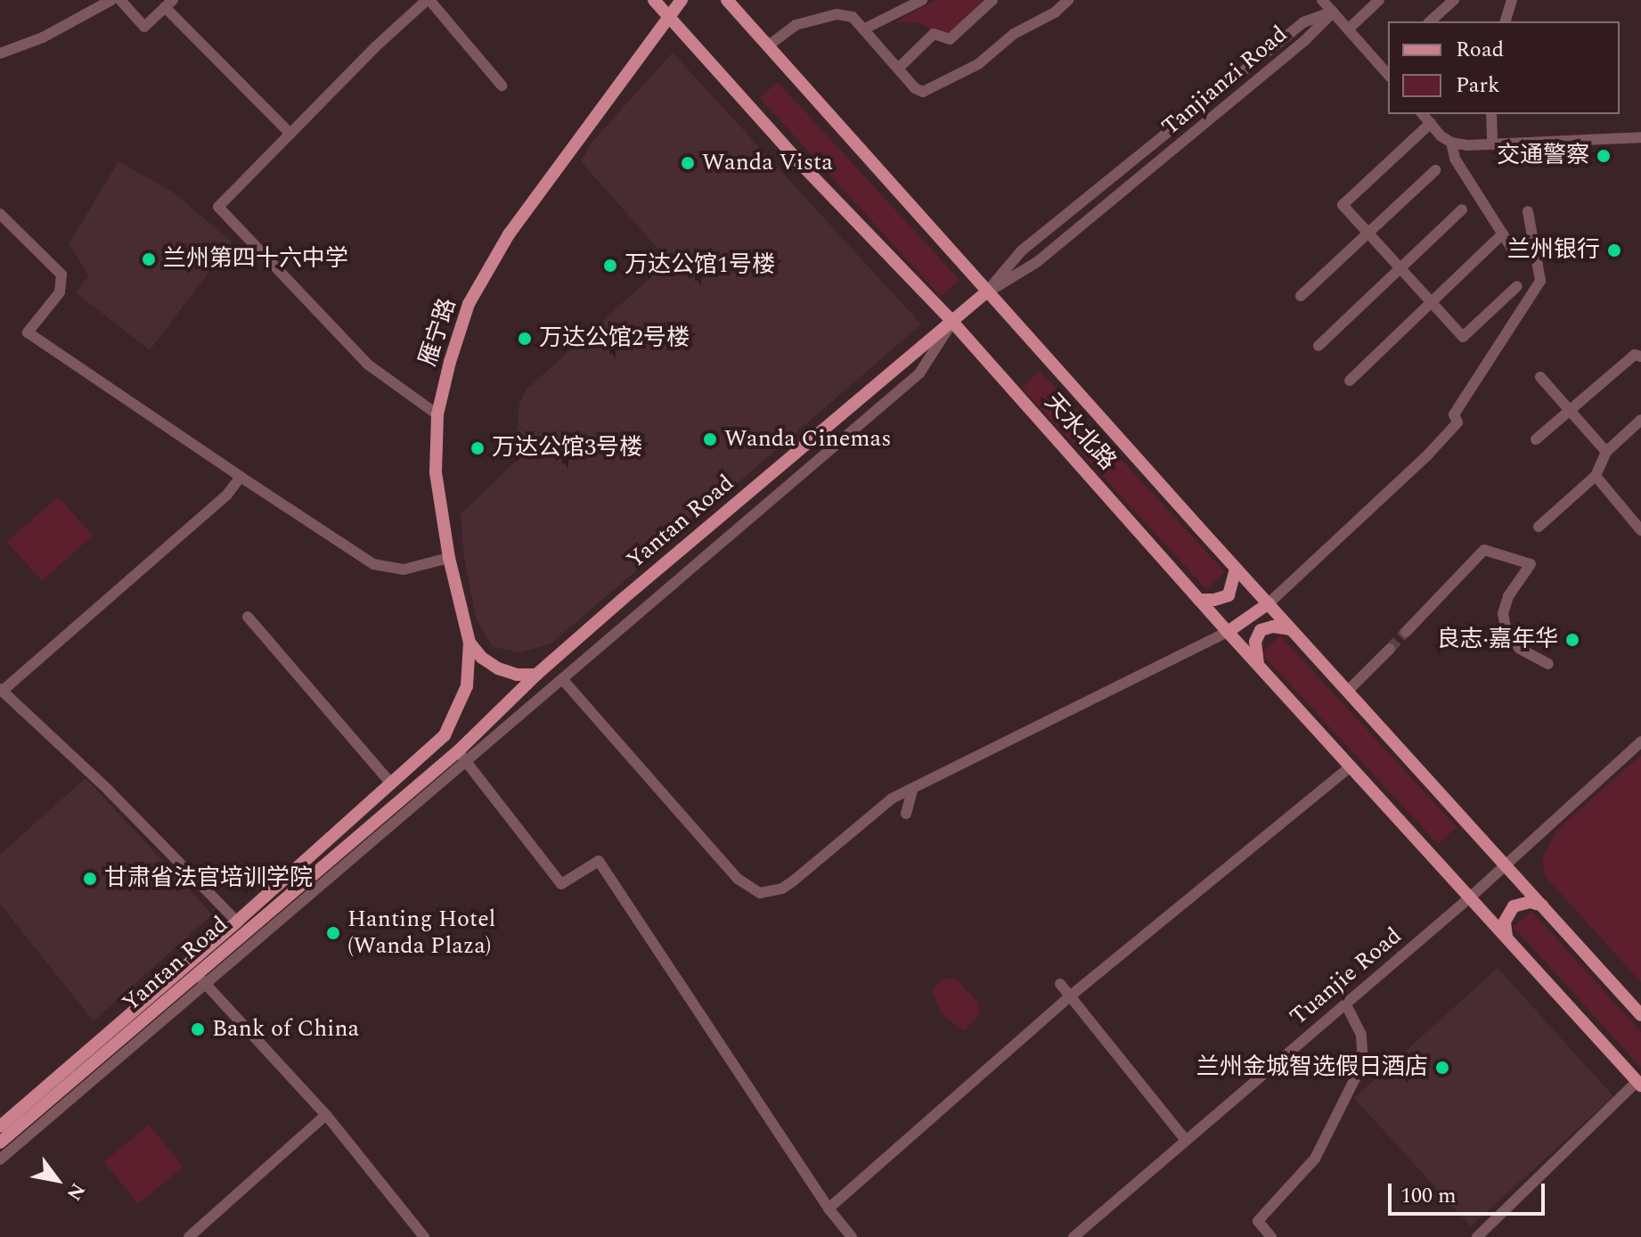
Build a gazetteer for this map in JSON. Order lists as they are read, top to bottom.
{
  "streets": {
    "main road": ["雁宁路", "天水北路", "Yantan Road"],
    "street": ["Tanjianzi Road", "Tuanjie Road"]
  },
  "crossings": [
    ["Tanjianzi Road", "天水北路"],
    ["Tanjianzi Road", "Yantan Road"],
    ["雁宁路", "天水北路"],
    ["雁宁路", "Yantan Road"],
    ["天水北路", "Yantan Road"],
    ["天水北路", "Tuanjie Road"]
  ],
  "places": [
    "交通警察",
    "Wanda Vista",
    "兰州银行",
    "兰州第四十六中学",
    "万达公馆1号楼",
    "万达公馆2号楼",
    "Wanda Cinemas",
    "万达公馆3号楼",
    "良志·嘉年华",
    "甘肃省法官培训学院",
    "Hanting Hotel (Wanda Plaza)",
    "Bank of China",
    "兰州金城智选假日酒店"
  ],
  "legend": ["Road", "Park"],
  "scale_bar": "100 m",
  "north": "bottom right"
}
